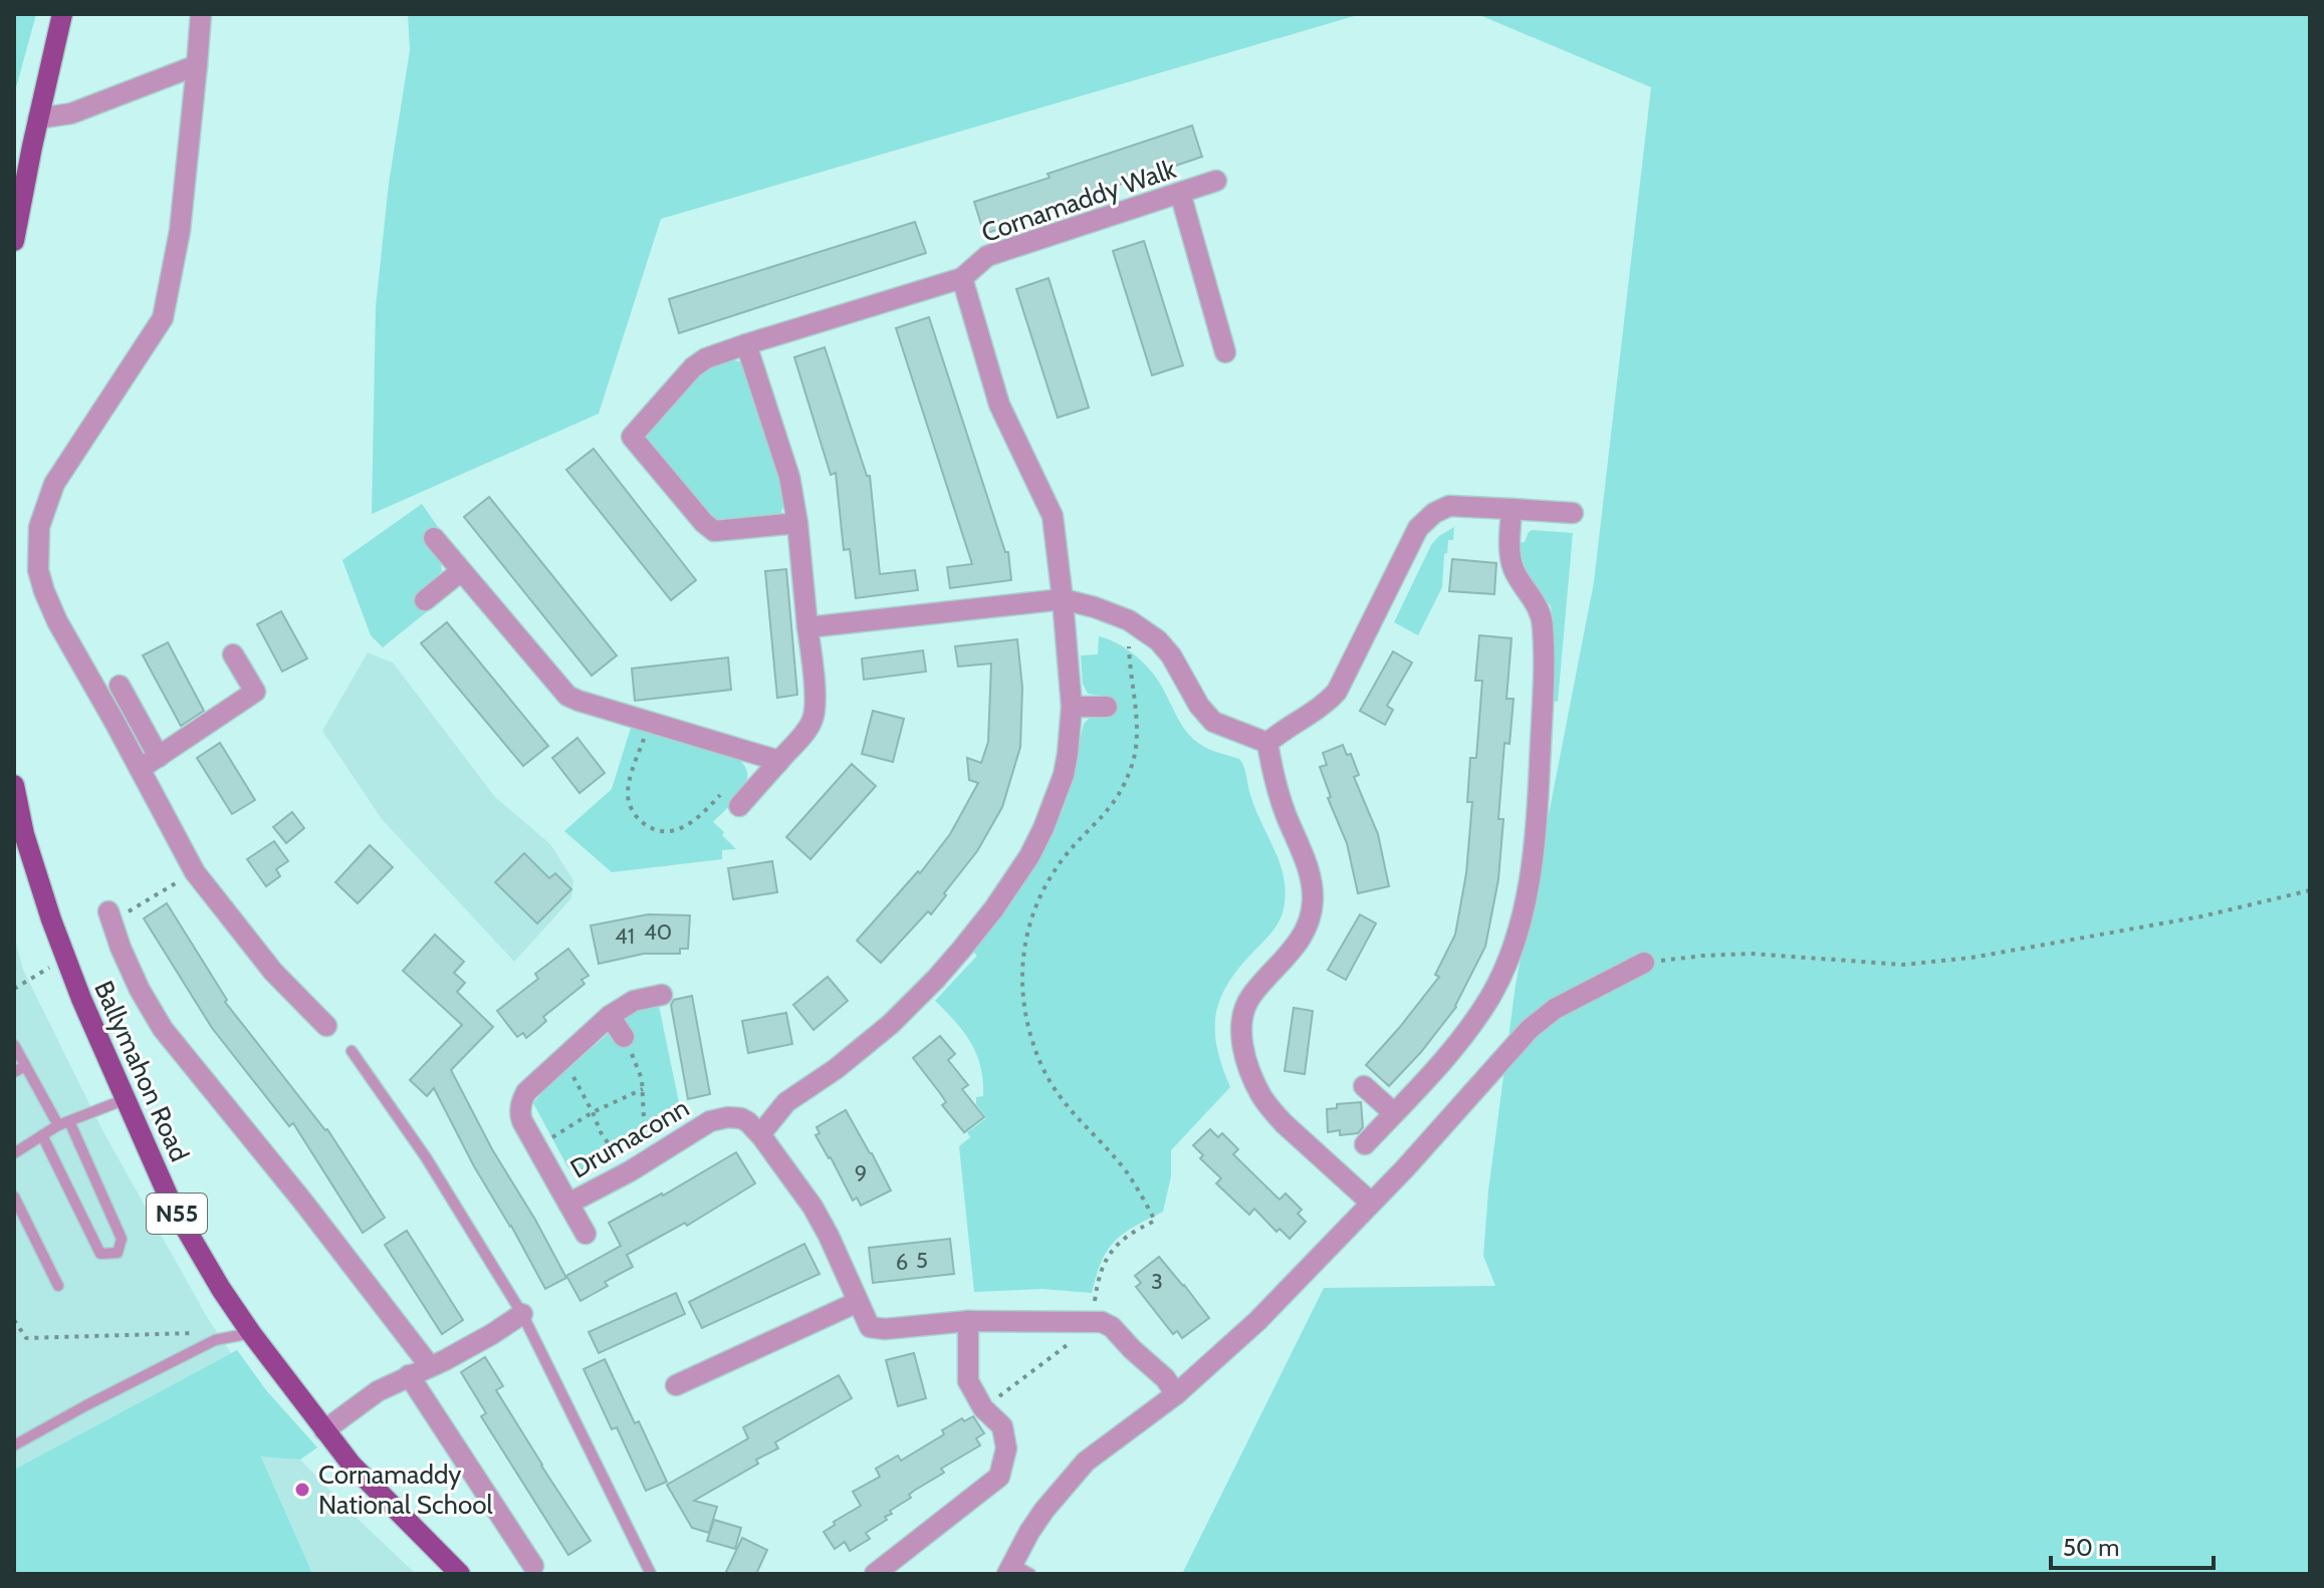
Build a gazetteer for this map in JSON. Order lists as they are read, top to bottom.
{
  "streets": {
    "main road": ["Ballymahon Road", "N55"],
    "street": ["Cornamaddy Walk", "Drumaconn"]
  },
  "crossings": [
    ["Cornamaddy Walk", "Drumaconn"]
  ],
  "places": ["Cornamaddy National School"],
  "house_numbers": [
    "40",
    "41",
    "9",
    "5",
    "6",
    "3"
  ],
  "scale_bar": "50 m"
}
